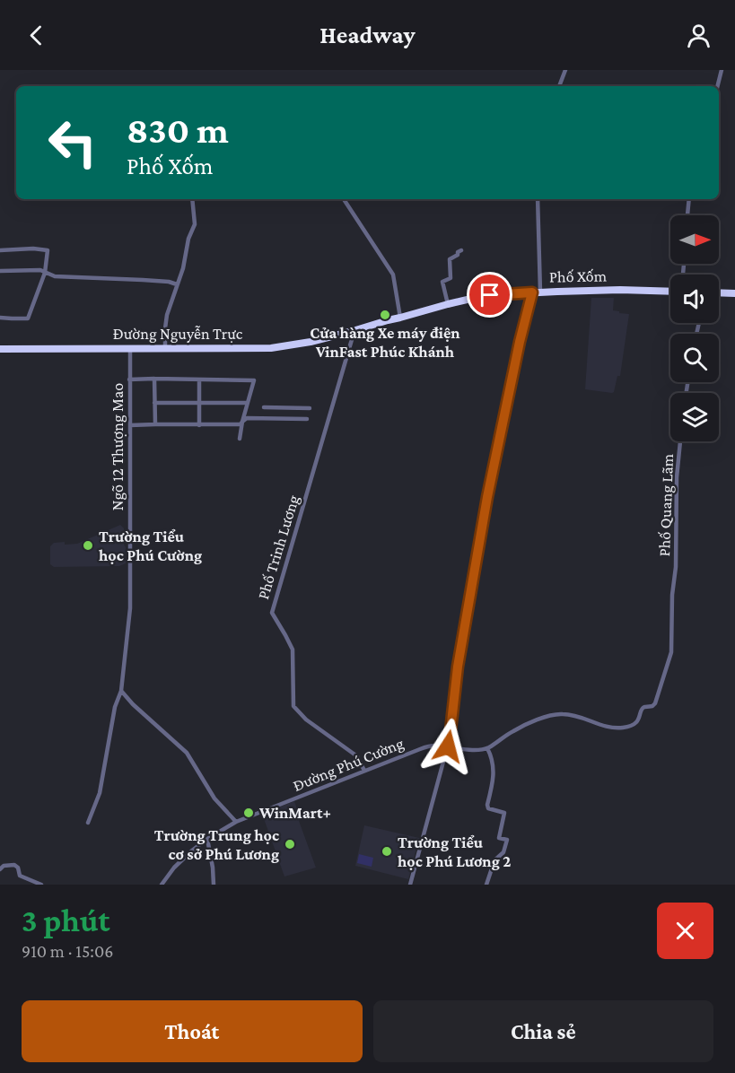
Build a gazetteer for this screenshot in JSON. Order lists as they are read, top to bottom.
{
  "streets": {
    "highway": ["Phố Xốm", "Đường Nguyễn Trực"],
    "street": [
      "Ngõ 12 Thượng Mao",
      "Phố Quang Lãm",
      "Phố Trinh Lương",
      "Đường Phú Cường"
    ]
  },
  "crossings": [
    ["Phố Xốm", "Đường Nguyễn Trực"],
    ["Phố Xốm", "Phố Trinh Lương"],
    ["Đường Nguyễn Trực", "Ngõ 12 Thượng Mao"],
    ["Đường Nguyễn Trực", "Phố Trinh Lương"],
    ["Phố Quang Lãm", "Đường Phú Cường"],
    ["Phố Trinh Lương", "Đường Phú Cường"]
  ],
  "places": [
    "Cửa hàng Xe máy điện VinFast Phúc Khánh",
    "Trường Tiểu học Phú Cường",
    "WinMart+",
    "Trường Trung học cơ sở Phú Lương",
    "Trường Tiểu học Phú Lương 2"
  ],
  "north": "right",
  "page": {
    "header": "Headway",
    "turn": ["830 m", "Phố Xốm"],
    "heading": ["3 phút", "910 m · 15:06"],
    "buttons": ["Thoát", "Chia sẻ"]
  }
}
